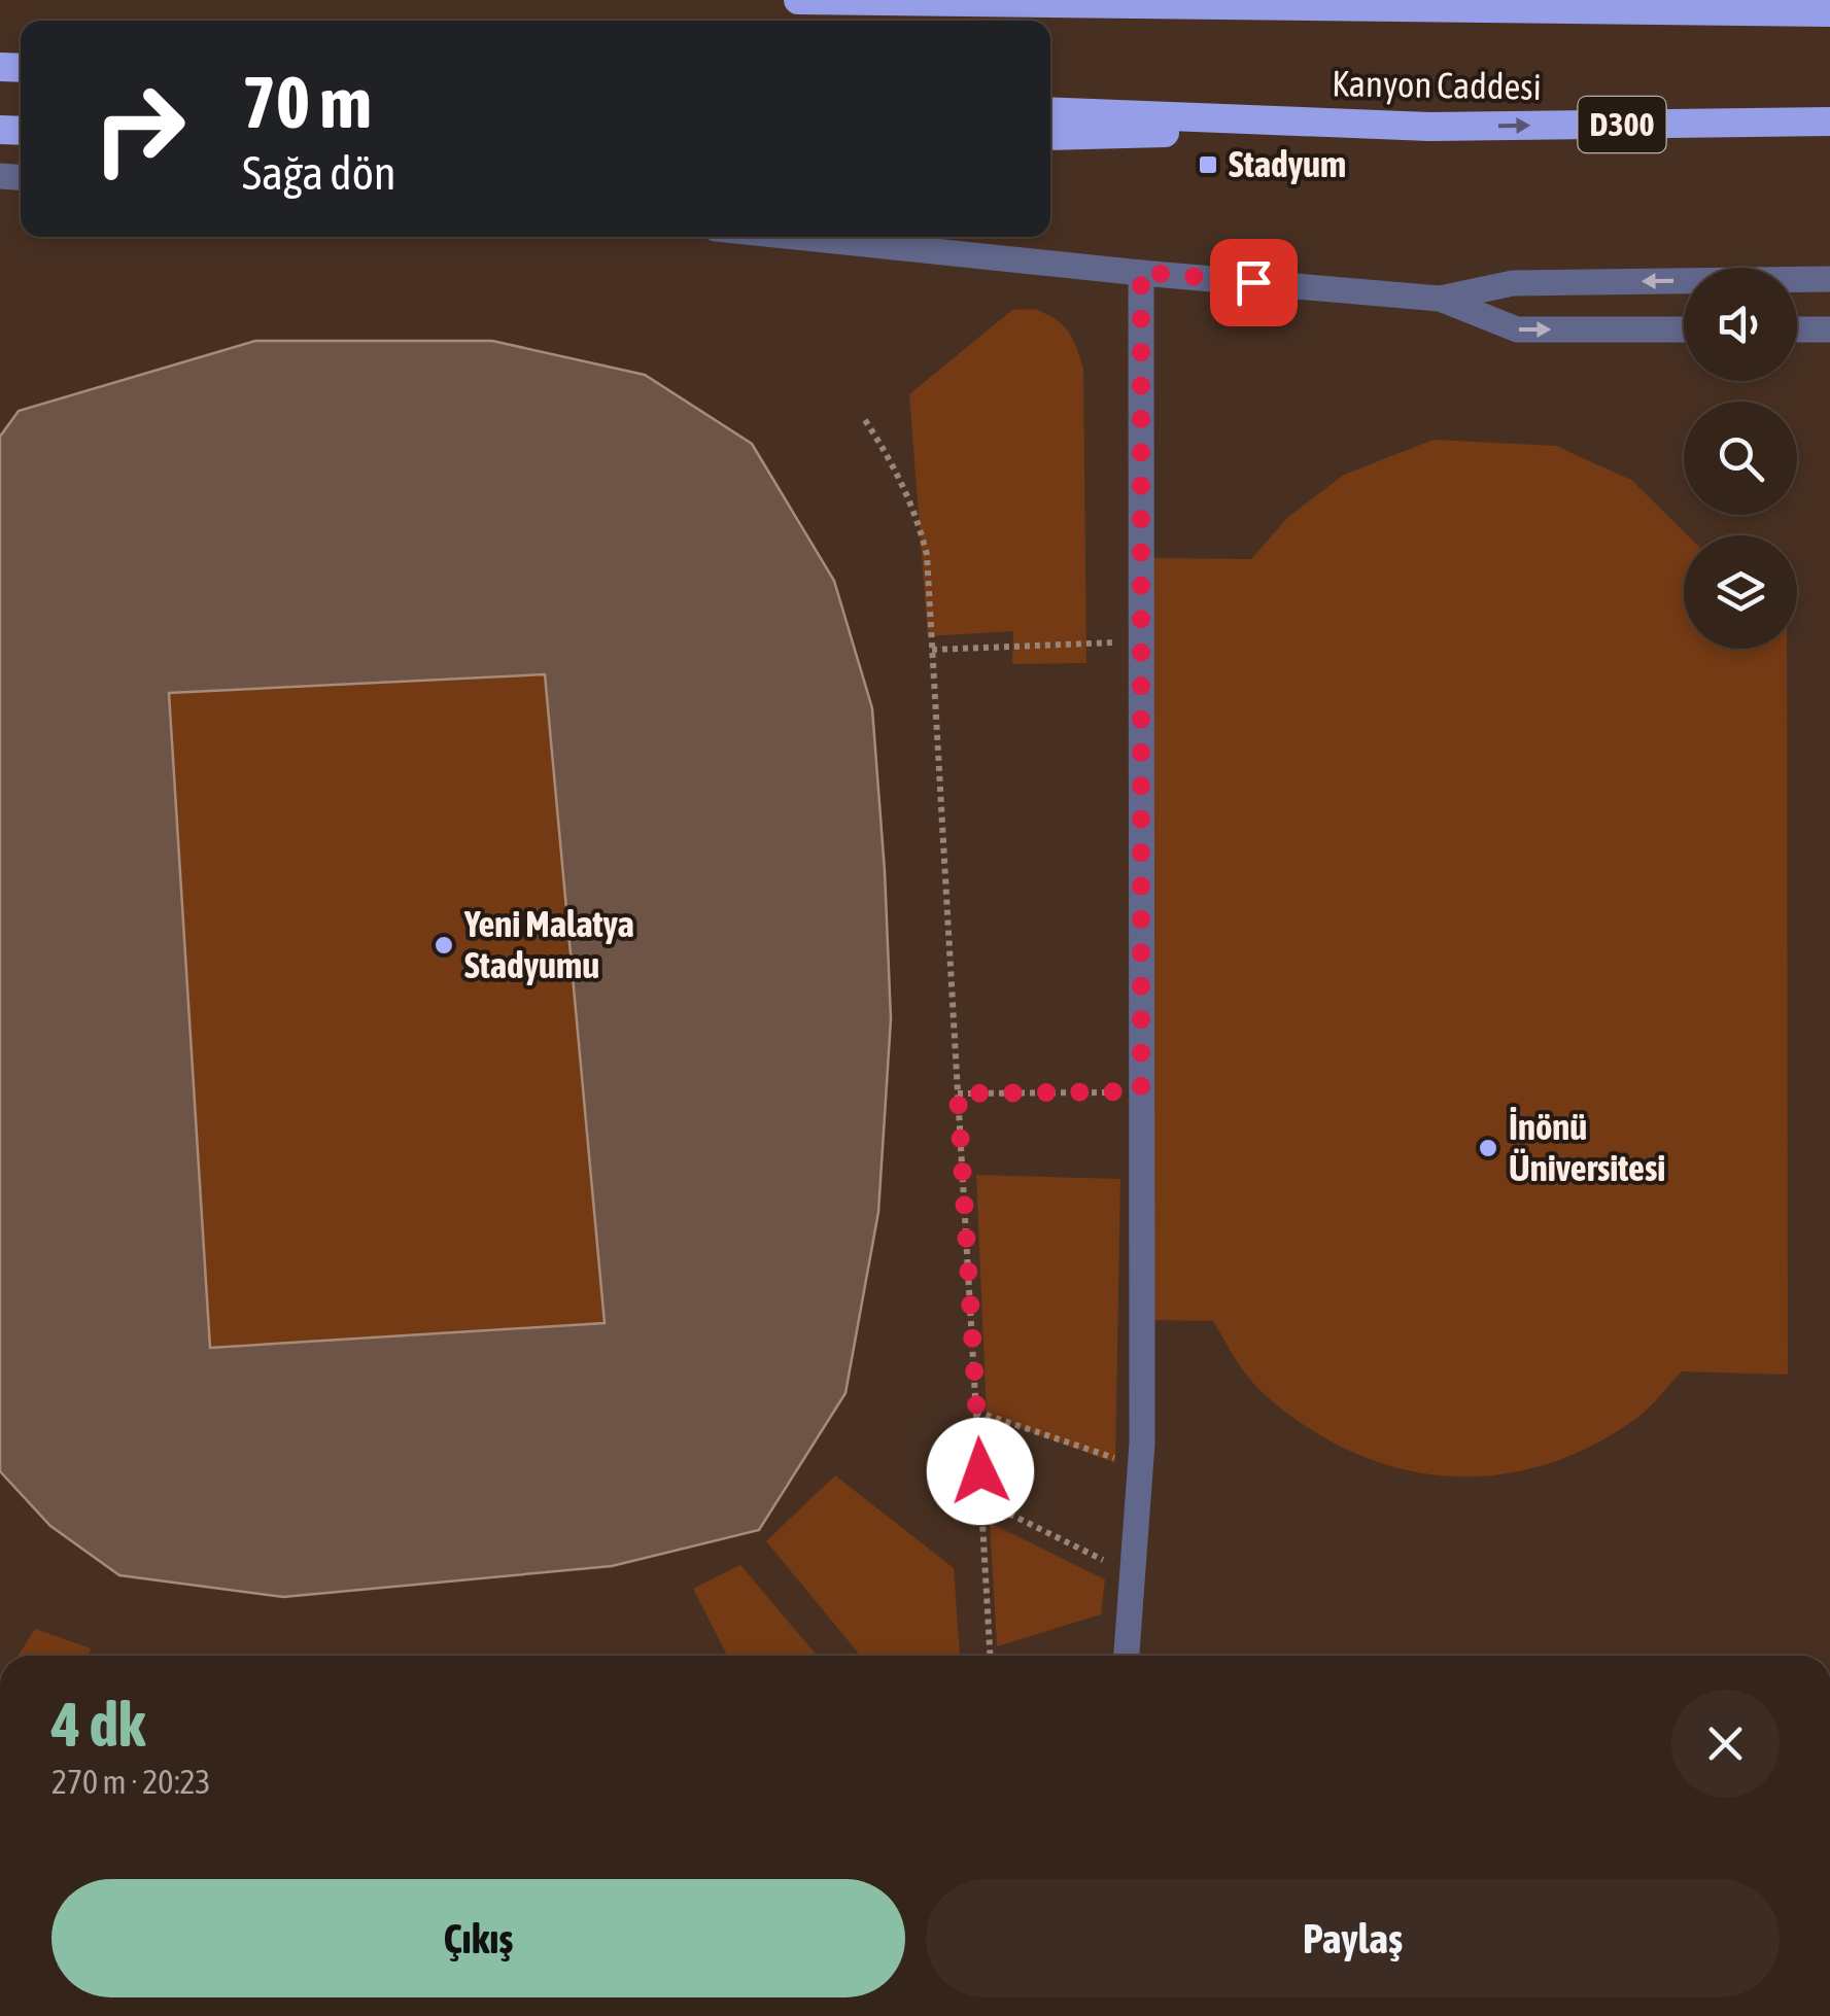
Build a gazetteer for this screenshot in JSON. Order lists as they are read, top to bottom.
{
  "streets": {
    "highway": ["Kanyon Caddesi", "D300"]
  },
  "places": {
    "transit": ["Stadyum"],
    "other": ["Yeni Malatya Stadyumu", "İnönü Üniversitesi"]
  },
  "page": {
    "turn": ["70 m", "Sağa dön"],
    "heading": ["4 dk", "270 m · 20:23"],
    "buttons": ["Çıkış", "Paylaş"]
  }
}
